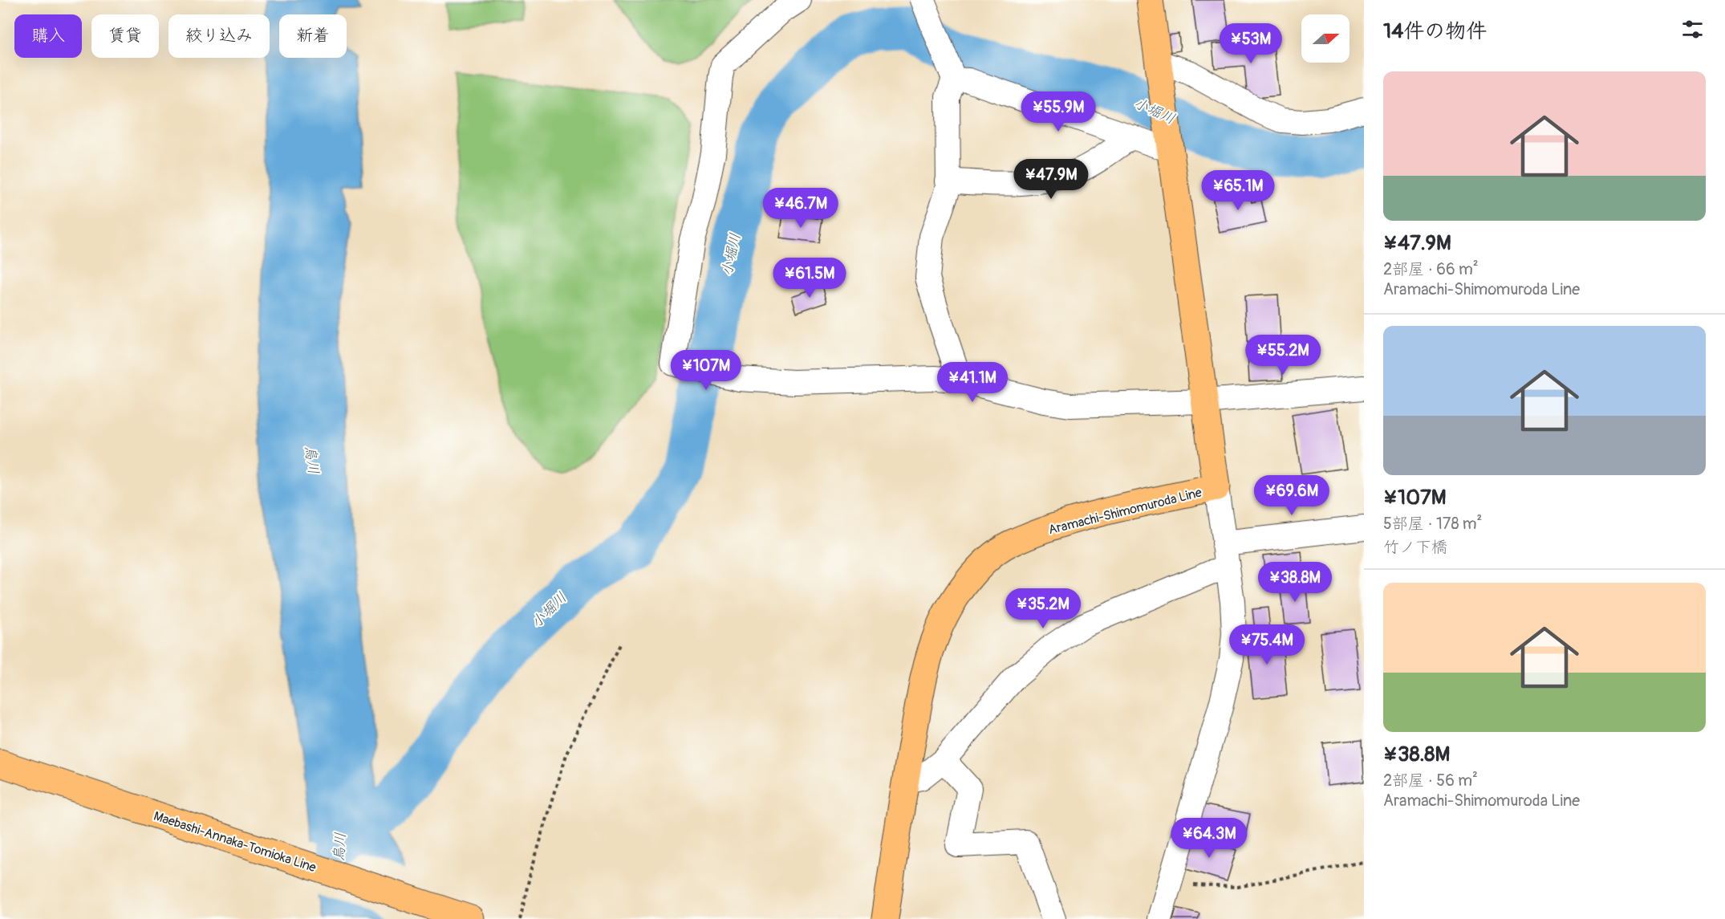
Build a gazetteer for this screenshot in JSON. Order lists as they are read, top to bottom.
{
  "streets": {
    "main road": ["Aramachi-Shimomuroda Line", "Maebashi-Annaka-Tomioka Line"]
  },
  "water": ["小堀川", "烏川"],
  "north": "right",
  "page": {
    "heading": "14件の物件",
    "chip": [
      "購入",
      "賃貸",
      "絞り込み",
      "新着"
    ],
    "price": [
      "¥53M",
      "¥55.9M",
      "¥47.9M",
      "¥65.1M",
      "¥46.7M",
      "¥61.5M",
      "¥55.2M",
      "¥107M",
      "¥41.1M",
      "¥69.6M",
      "¥38.8M",
      "¥35.2M",
      "¥75.4M",
      "¥64.3M"
    ],
    "list": [
      {
        "name": "¥47.9M",
        "note": "2部屋 · 66 m² · Aramachi-Shimomuroda Line"
      },
      {
        "name": "¥107M",
        "note": "5部屋 · 178 m² · 竹ノ下橋"
      },
      {
        "name": "¥38.8M",
        "note": "2部屋 · 56 m² · Aramachi-Shimomuroda Line"
      }
    ]
  }
}
